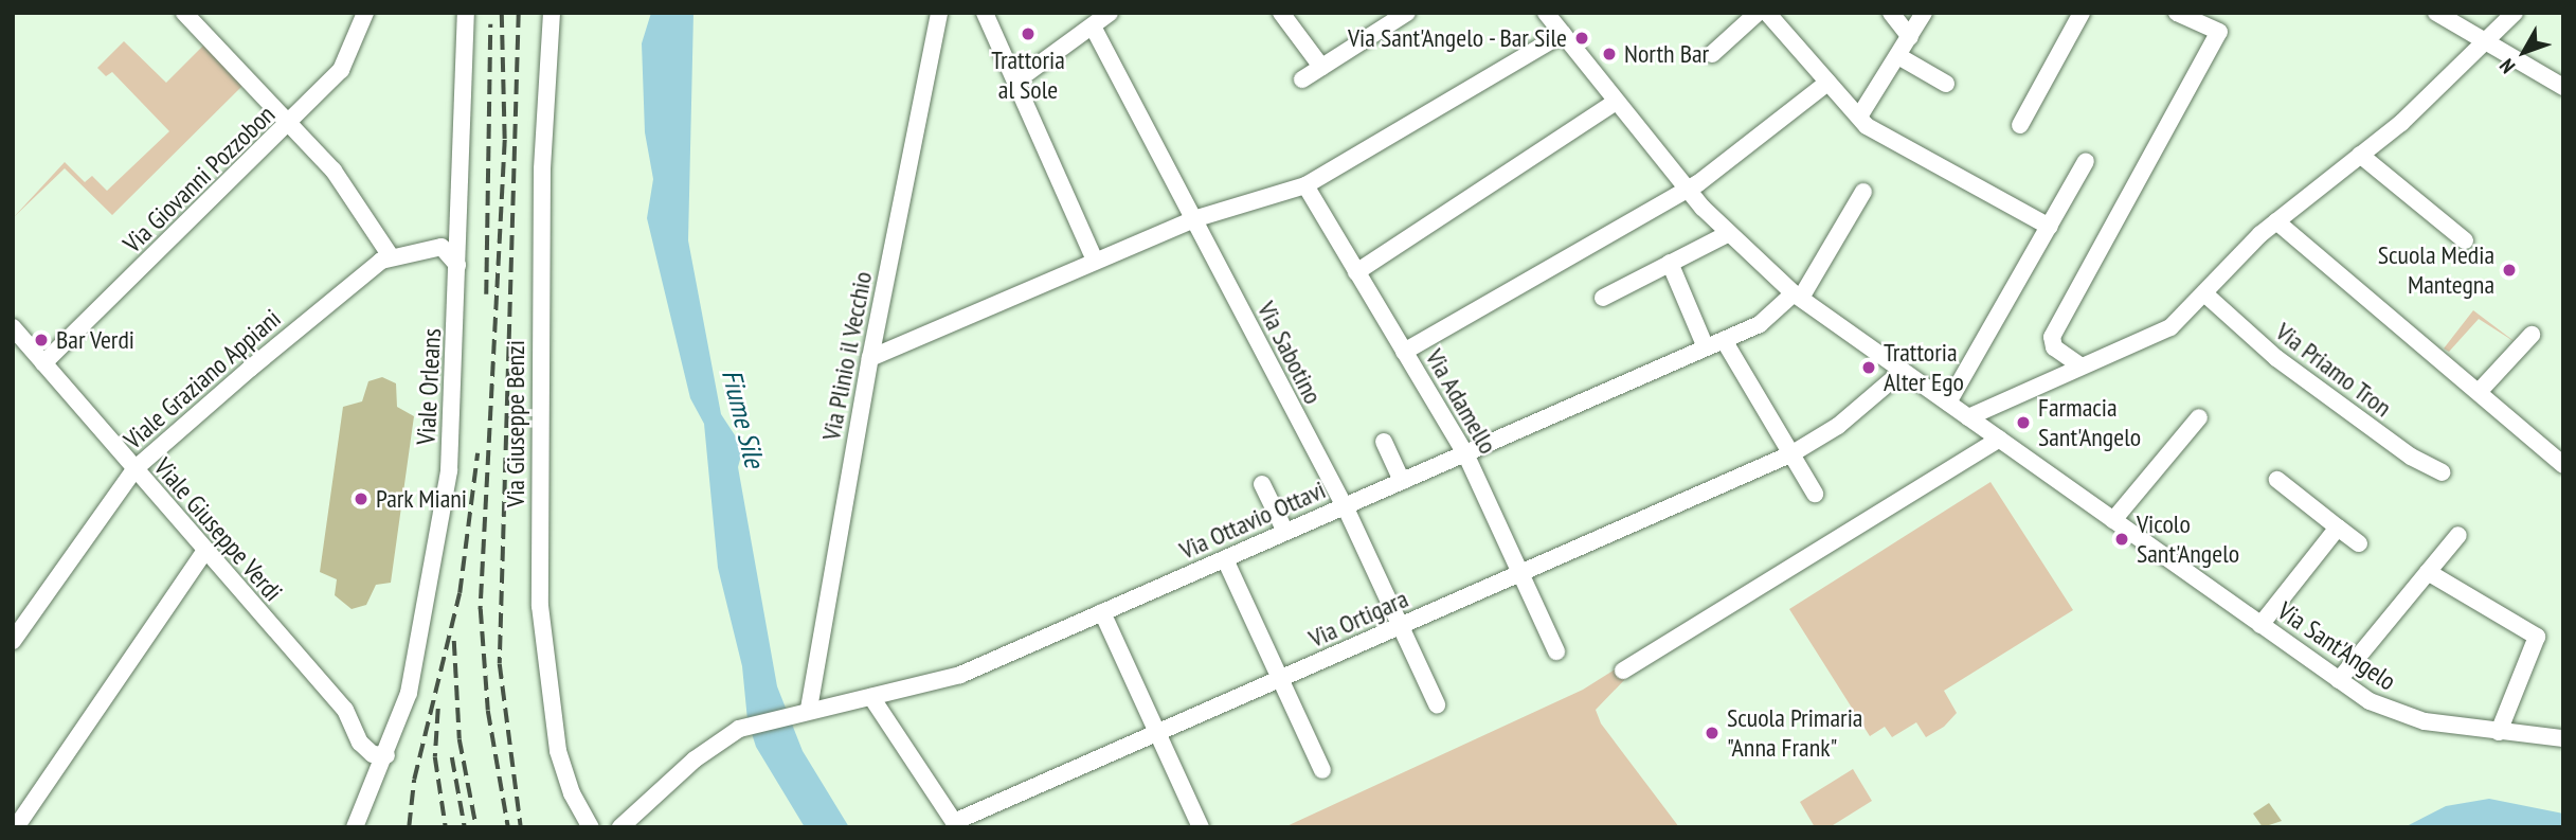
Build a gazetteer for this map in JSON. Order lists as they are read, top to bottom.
{
  "streets": {
    "street": [
      "Via Giovanni Pozzobon",
      "Via Sabotino",
      "Via Plinio il Vecchio",
      "Via Priamo Tron",
      "Viale Graziano Appiani",
      "Viale Orleans",
      "Via Adamello",
      "Via Giuseppe Benzi",
      "Via Ottavio Ottavi",
      "Viale Giuseppe Verdi",
      "Via Ortigara",
      "Via Sant'Angelo"
    ]
  },
  "crossings": [
    ["Via Giovanni Pozzobon", "Viale Giuseppe Verdi"],
    ["Via Sabotino", "Via Ottavio Ottavi"],
    ["Via Sabotino", "Via Ortigara"],
    ["Via Plinio il Vecchio", "Via Ottavio Ottavi"],
    ["Viale Graziano Appiani", "Viale Giuseppe Verdi"],
    ["Viale Orleans", "Viale Giuseppe Verdi"],
    ["Via Adamello", "Via Ottavio Ottavi"],
    ["Via Adamello", "Via Ortigara"],
    ["Via Ottavio Ottavi", "Via Ortigara"],
    ["Via Ottavio Ottavi", "Via Sant'Angelo"],
    ["Via Ortigara", "Via Sant'Angelo"]
  ],
  "water": ["Fiume Sile"],
  "places": [
    "Trattoria al Sole",
    "Via Sant'Angelo - Bar Sile",
    "North Bar",
    "Scuola Media Mantegna",
    "Bar Verdi",
    "Trattoria Alter Ego",
    "Farmacia Sant'Angelo",
    "Park Miani",
    "Vicolo Sant'Angelo",
    "Scuola Primaria \"Anna Frank\""
  ],
  "north": "bottom left"
}
